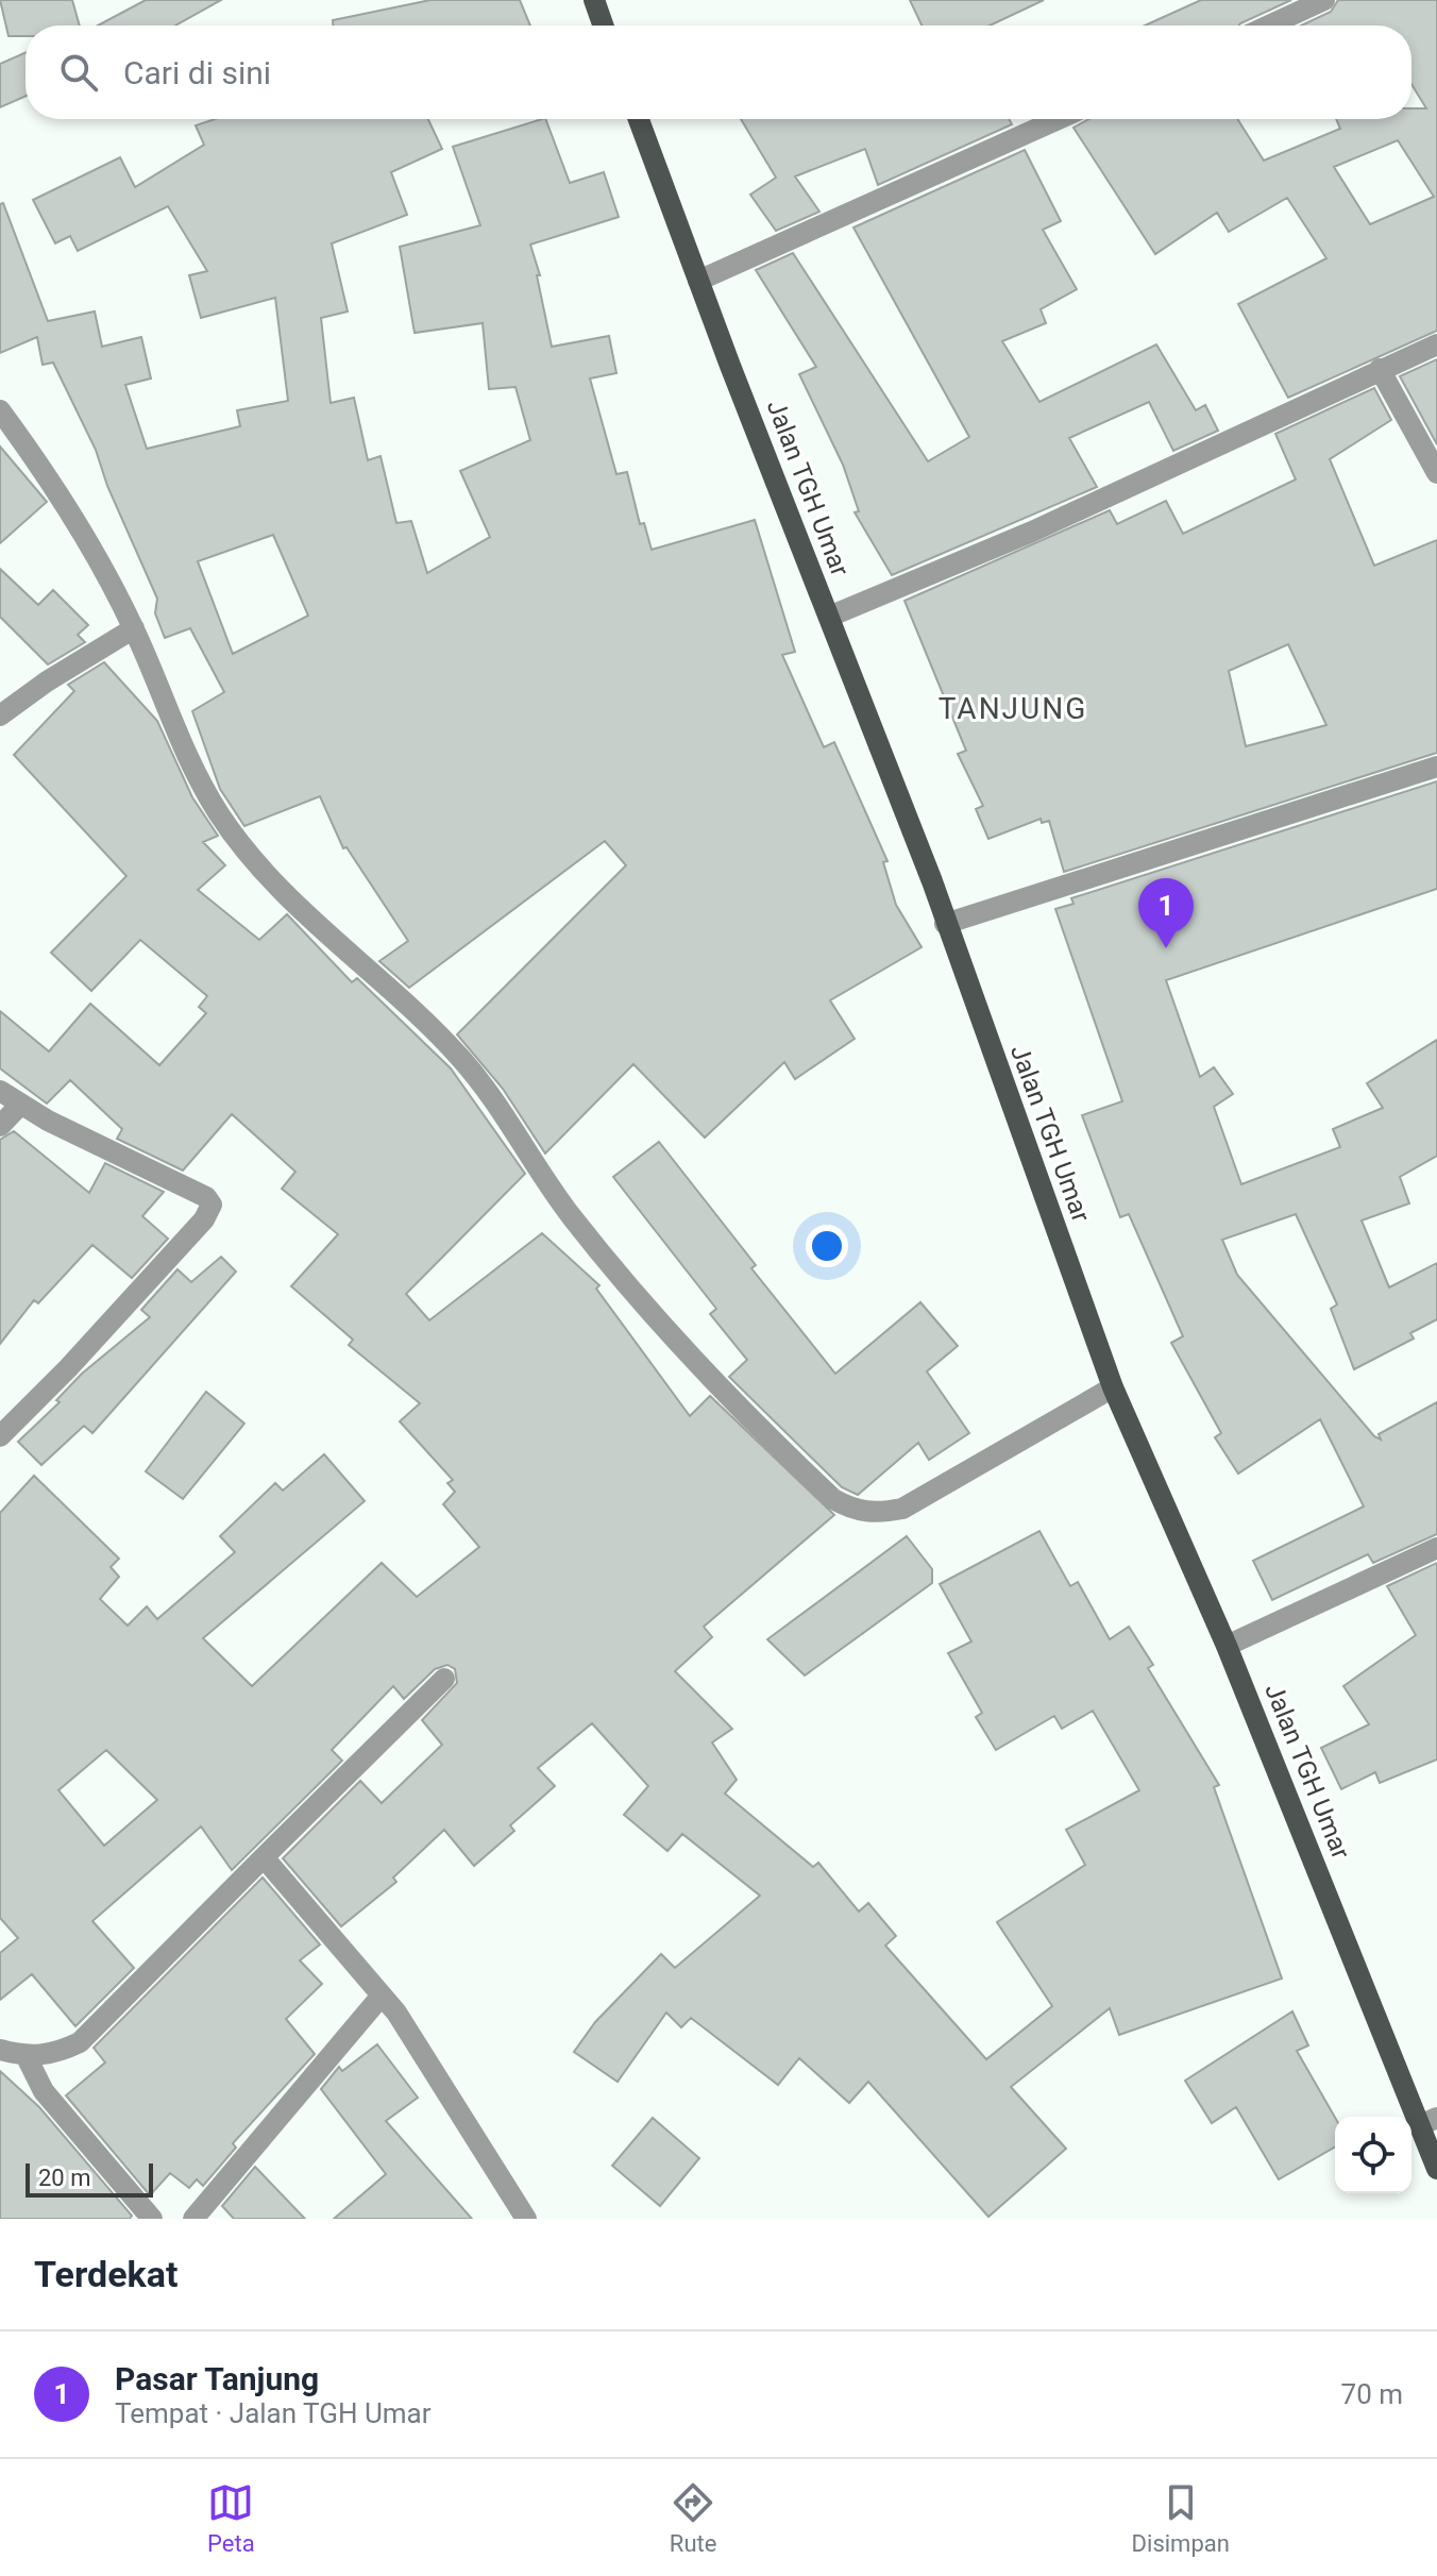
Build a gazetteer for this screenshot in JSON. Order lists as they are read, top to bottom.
{
  "streets": {
    "main road": ["Jalan TGH Umar"]
  },
  "districts": ["TANJUNG"],
  "scale_bar": "20 m",
  "page": {
    "search": "Cari di sini",
    "pins": "1",
    "scale": "20 m",
    "heading": "Terdekat",
    "list": [
      {
        "mark": "1",
        "name": "Pasar Tanjung",
        "note": "Tempat · Jalan TGH Umar",
        "value": "70 m"
      }
    ],
    "nav": ["Peta", "Rute", "Disimpan"]
  }
}
